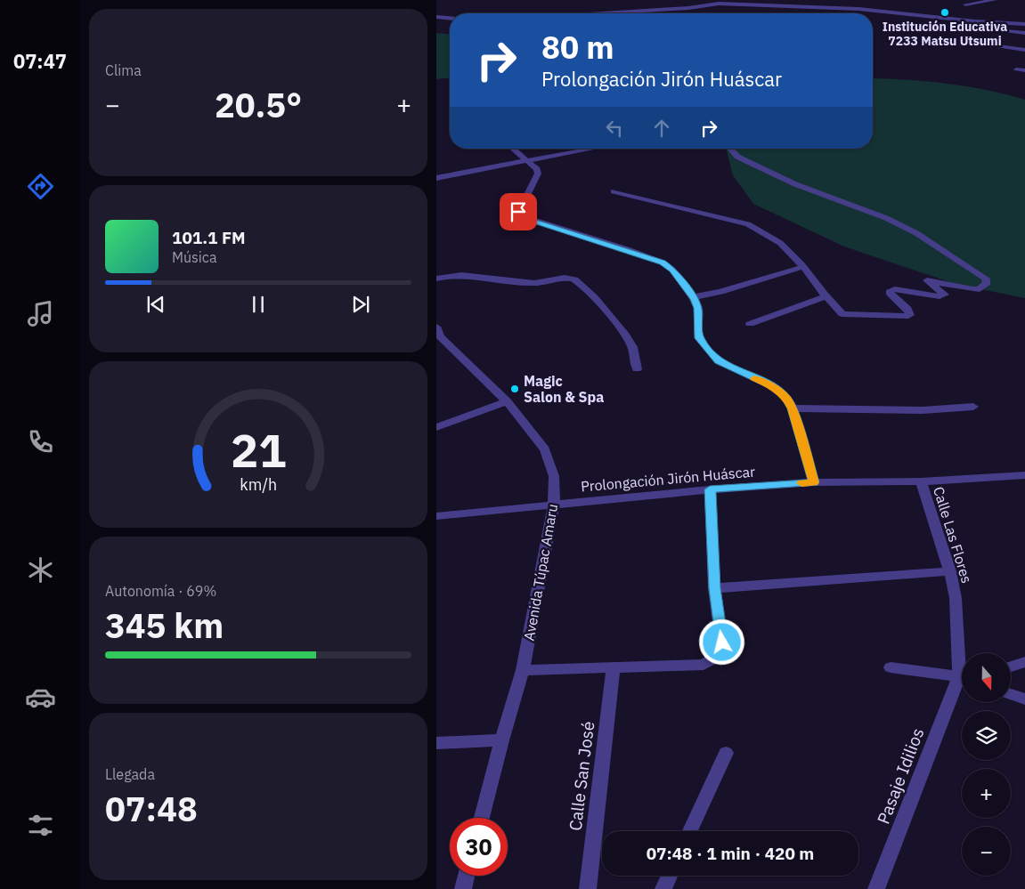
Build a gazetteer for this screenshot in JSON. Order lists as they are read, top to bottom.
{
  "streets": {
    "street": [
      "Prolongación Jirón Huáscar",
      "Calle Las Flores",
      "Avenida Túpac Amaru",
      "Calle San José",
      "Pasaje Idilios"
    ]
  },
  "crossings": [
    ["Prolongación Jirón Huáscar", "Calle Las Flores"],
    ["Prolongación Jirón Huáscar", "Avenida Túpac Amaru"]
  ],
  "places": ["Institución Educativa 7233 Matsu Utsumi", "Magic Salon & Spa"],
  "north": "bottom",
  "page": {
    "tabs": "07:47",
    "tile": [
      "Clima",
      ["Autonomía · 69%", "345 km"],
      ["Llegada", "07:48"]
    ],
    "turn": ["80 m", "Prolongación Jirón Huáscar"],
    "heat": ["−", "20.5°", "+"],
    "song": ["101.1 FM", "Música"],
    "map_buttons": ["+", "−"],
    "limit": "30",
    "trip": "07:48 · 1 min · 420 m",
    "gauge": ["21", "km/h"]
  }
}
